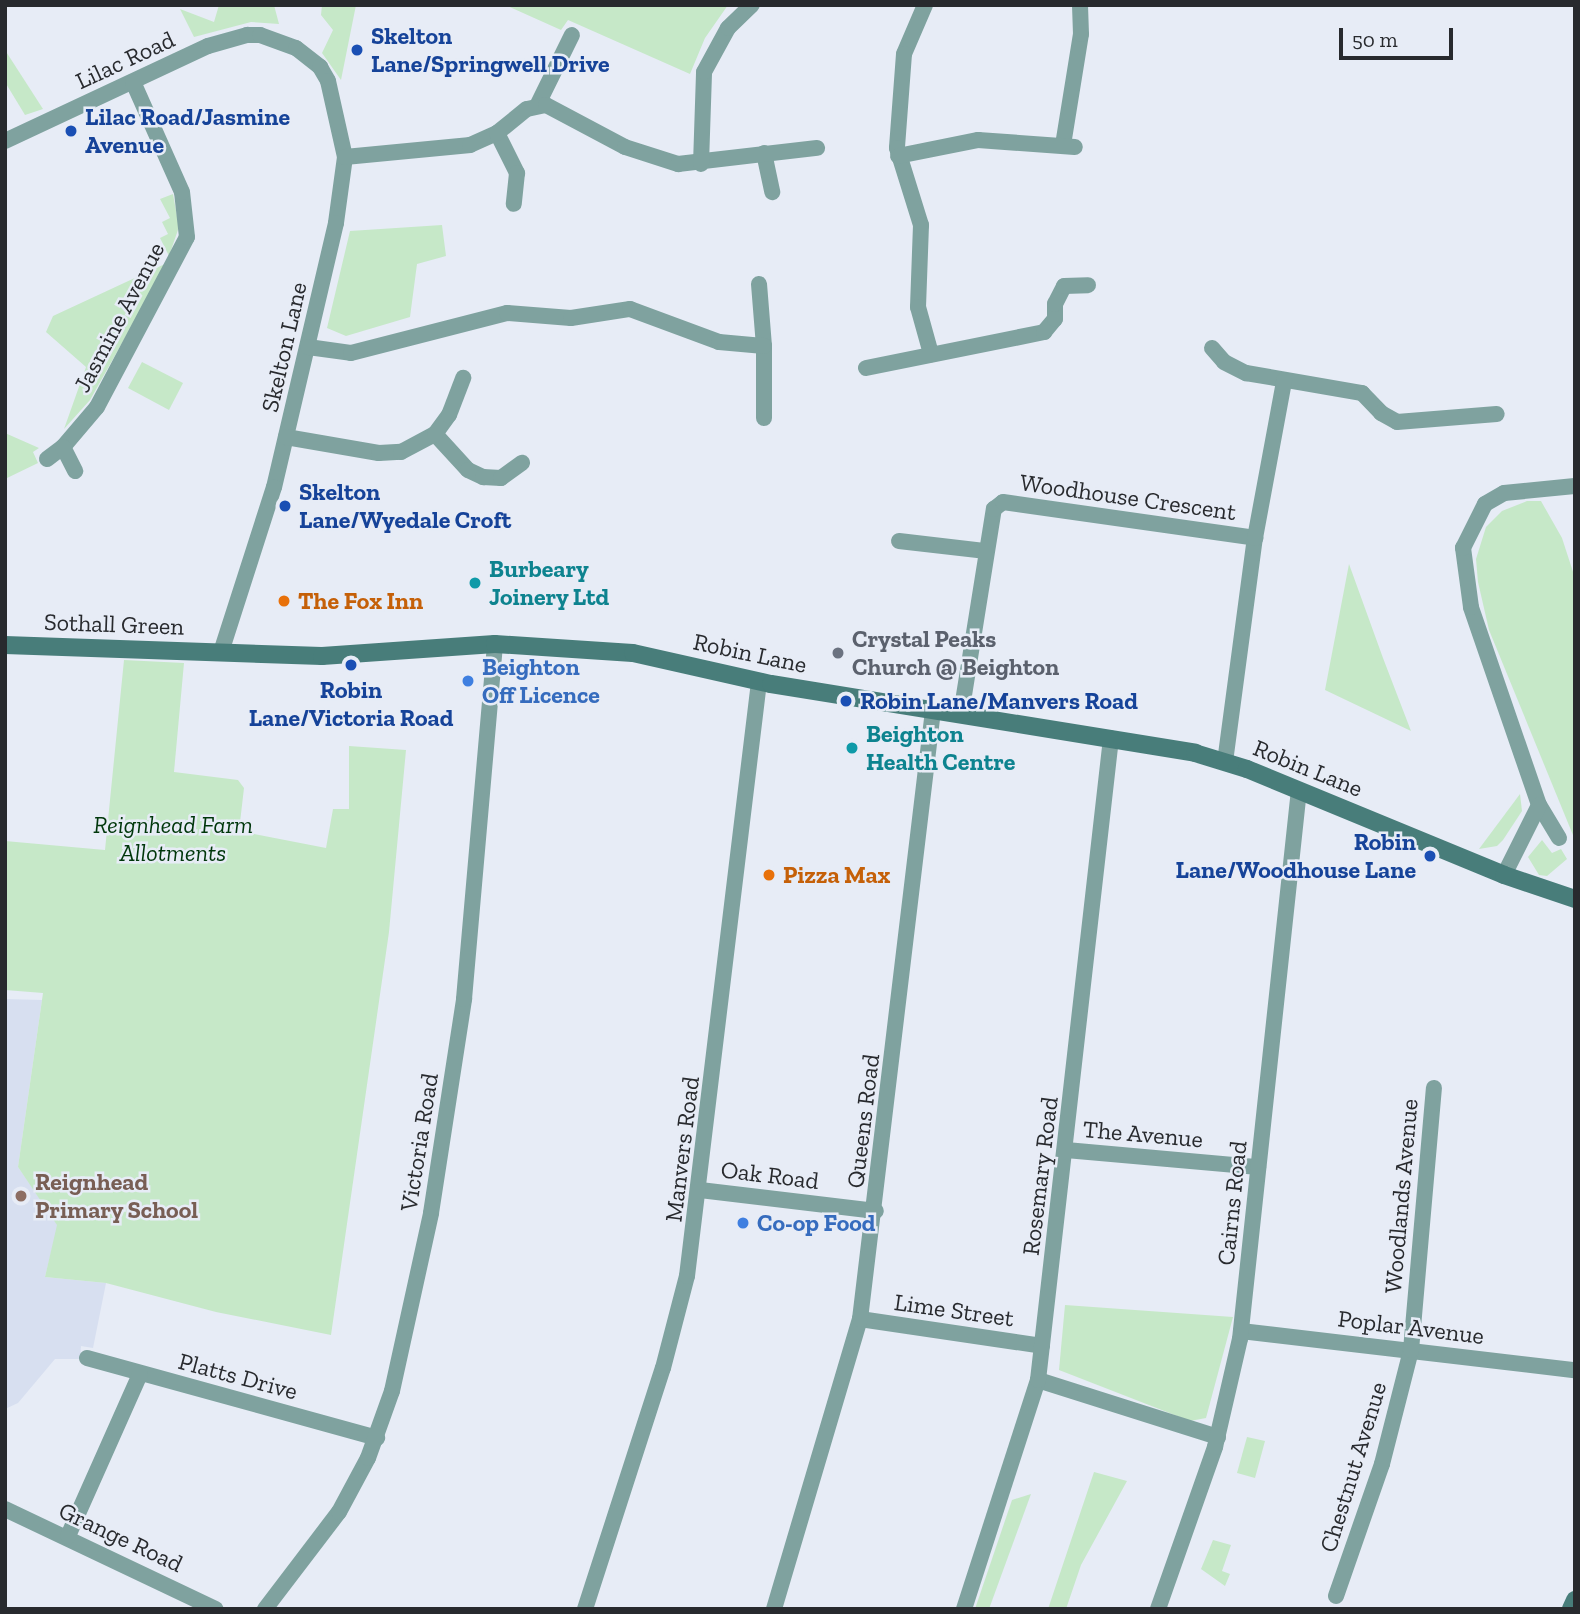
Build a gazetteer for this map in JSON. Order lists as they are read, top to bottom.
{
  "streets": {
    "street": [
      "Lilac Road",
      "Jasmine Avenue",
      "Skelton Lane",
      "Woodhouse Crescent",
      "Sothall Green",
      "Robin Lane",
      "Queens Road",
      "The Avenue",
      "Victoria Road",
      "Manvers Road",
      "Oak Road",
      "Rosemary Road",
      "Woodlands Avenue",
      "Cairns Road",
      "Lime Street",
      "Poplar Avenue",
      "Platts Drive",
      "Chestnut Avenue",
      "Grange Road"
    ]
  },
  "crossings": [
    ["Lilac Road", "Jasmine Avenue"],
    ["Lilac Road", "Skelton Lane"],
    ["Skelton Lane", "Sothall Green"],
    ["Skelton Lane", "Robin Lane"],
    ["Woodhouse Crescent", "Robin Lane"],
    ["Sothall Green", "Robin Lane"],
    ["Robin Lane", "Queens Road"],
    ["Robin Lane", "Victoria Road"],
    ["Robin Lane", "Manvers Road"],
    ["Robin Lane", "Rosemary Road"],
    ["Robin Lane", "Cairns Road"],
    ["Queens Road", "Oak Road"],
    ["Queens Road", "Lime Street"],
    ["The Avenue", "Rosemary Road"],
    ["The Avenue", "Cairns Road"],
    ["Victoria Road", "Platts Drive"],
    ["Manvers Road", "Oak Road"],
    ["Rosemary Road", "Lime Street"],
    ["Woodlands Avenue", "Poplar Avenue"],
    ["Woodlands Avenue", "Chestnut Avenue"],
    ["Cairns Road", "Poplar Avenue"],
    ["Poplar Avenue", "Chestnut Avenue"]
  ],
  "parks": ["Reignhead Farm Allotments"],
  "places": [
    "Skelton Lane/Springwell Drive",
    "Lilac Road/Jasmine Avenue",
    "Skelton Lane/Wyedale Croft",
    "Burbeary Joinery Ltd",
    "The Fox Inn",
    "Crystal Peaks Church @ Beighton",
    "Robin Lane/Victoria Road",
    "Beighton Off Licence",
    "Robin Lane/Manvers Road",
    "Beighton Health Centre",
    "Robin Lane/Woodhouse Lane",
    "Pizza Max",
    "Reignhead Primary School",
    "Co-op Food"
  ],
  "scale_bar": "50 m"
}
